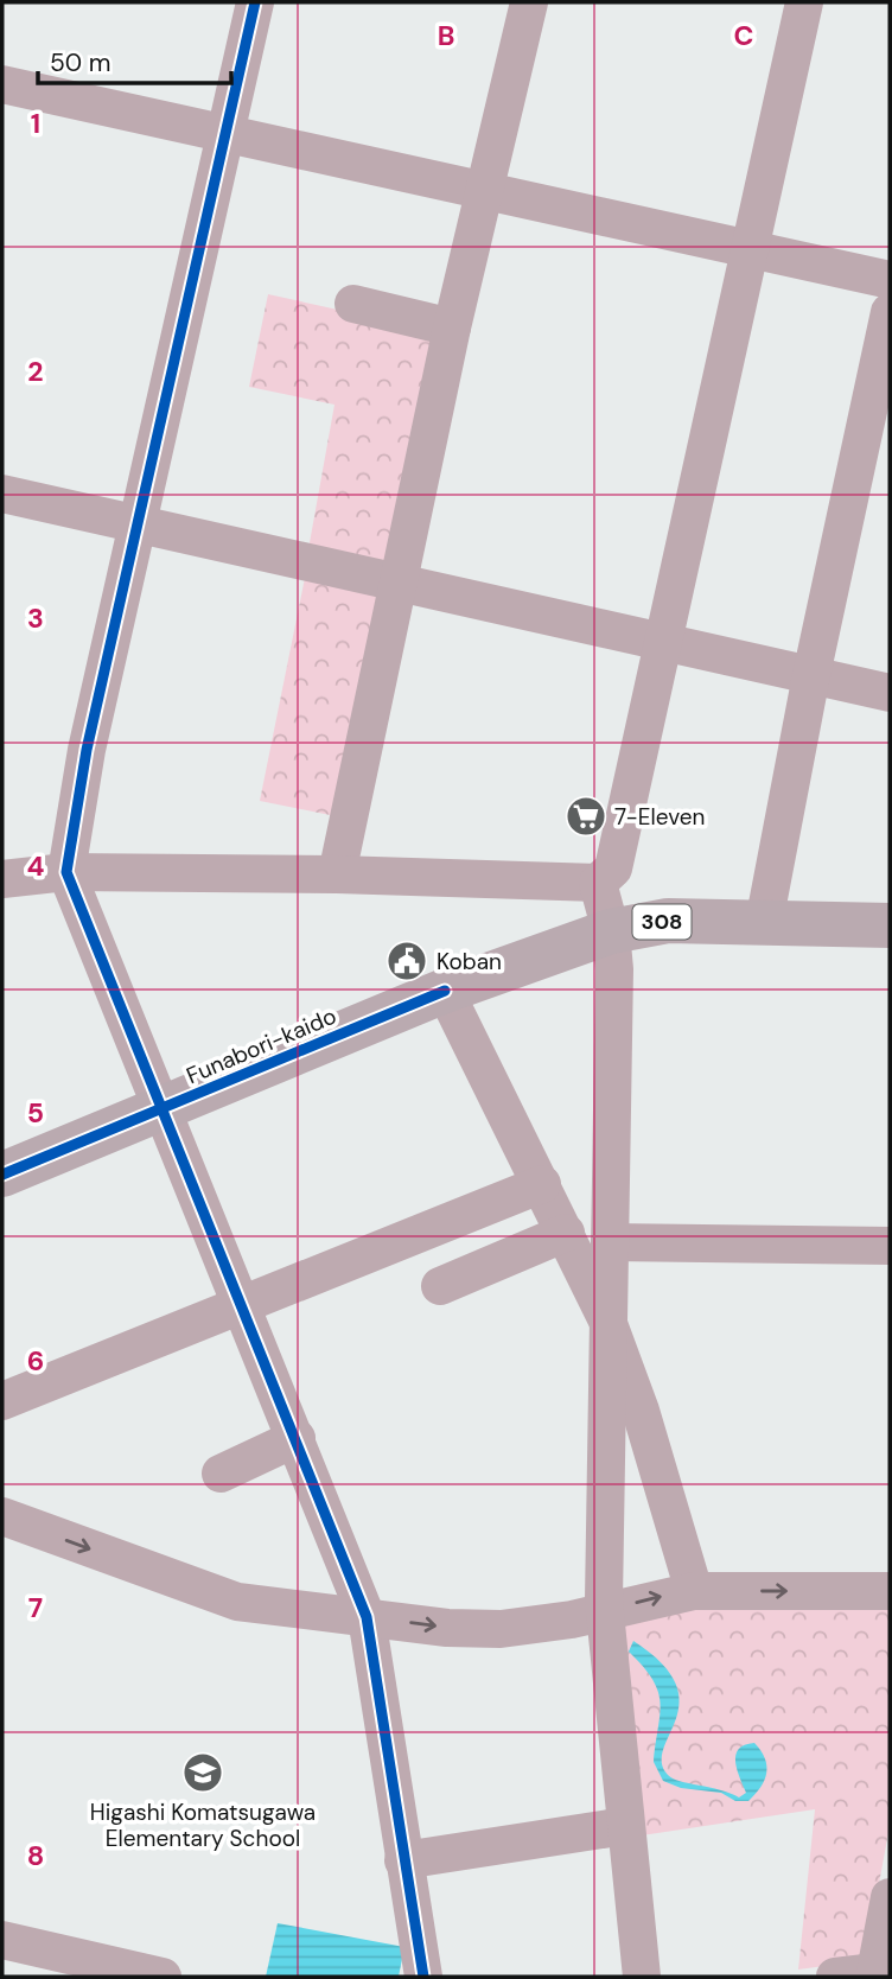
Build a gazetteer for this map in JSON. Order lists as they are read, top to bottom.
{
  "streets": {
    "main road": ["308", "Funabori-kaido"]
  },
  "places": {
    "supermarket": ["7-Eleven"],
    "public building": ["Koban"],
    "school or university": ["Higashi Komatsugawa Elementary School"]
  },
  "scale_bar": "50 m",
  "grid": {
    "columns": ["B", "C"],
    "rows": [
      "1",
      "2",
      "3",
      "4",
      "5",
      "6",
      "7",
      "8"
    ]
  }
}
